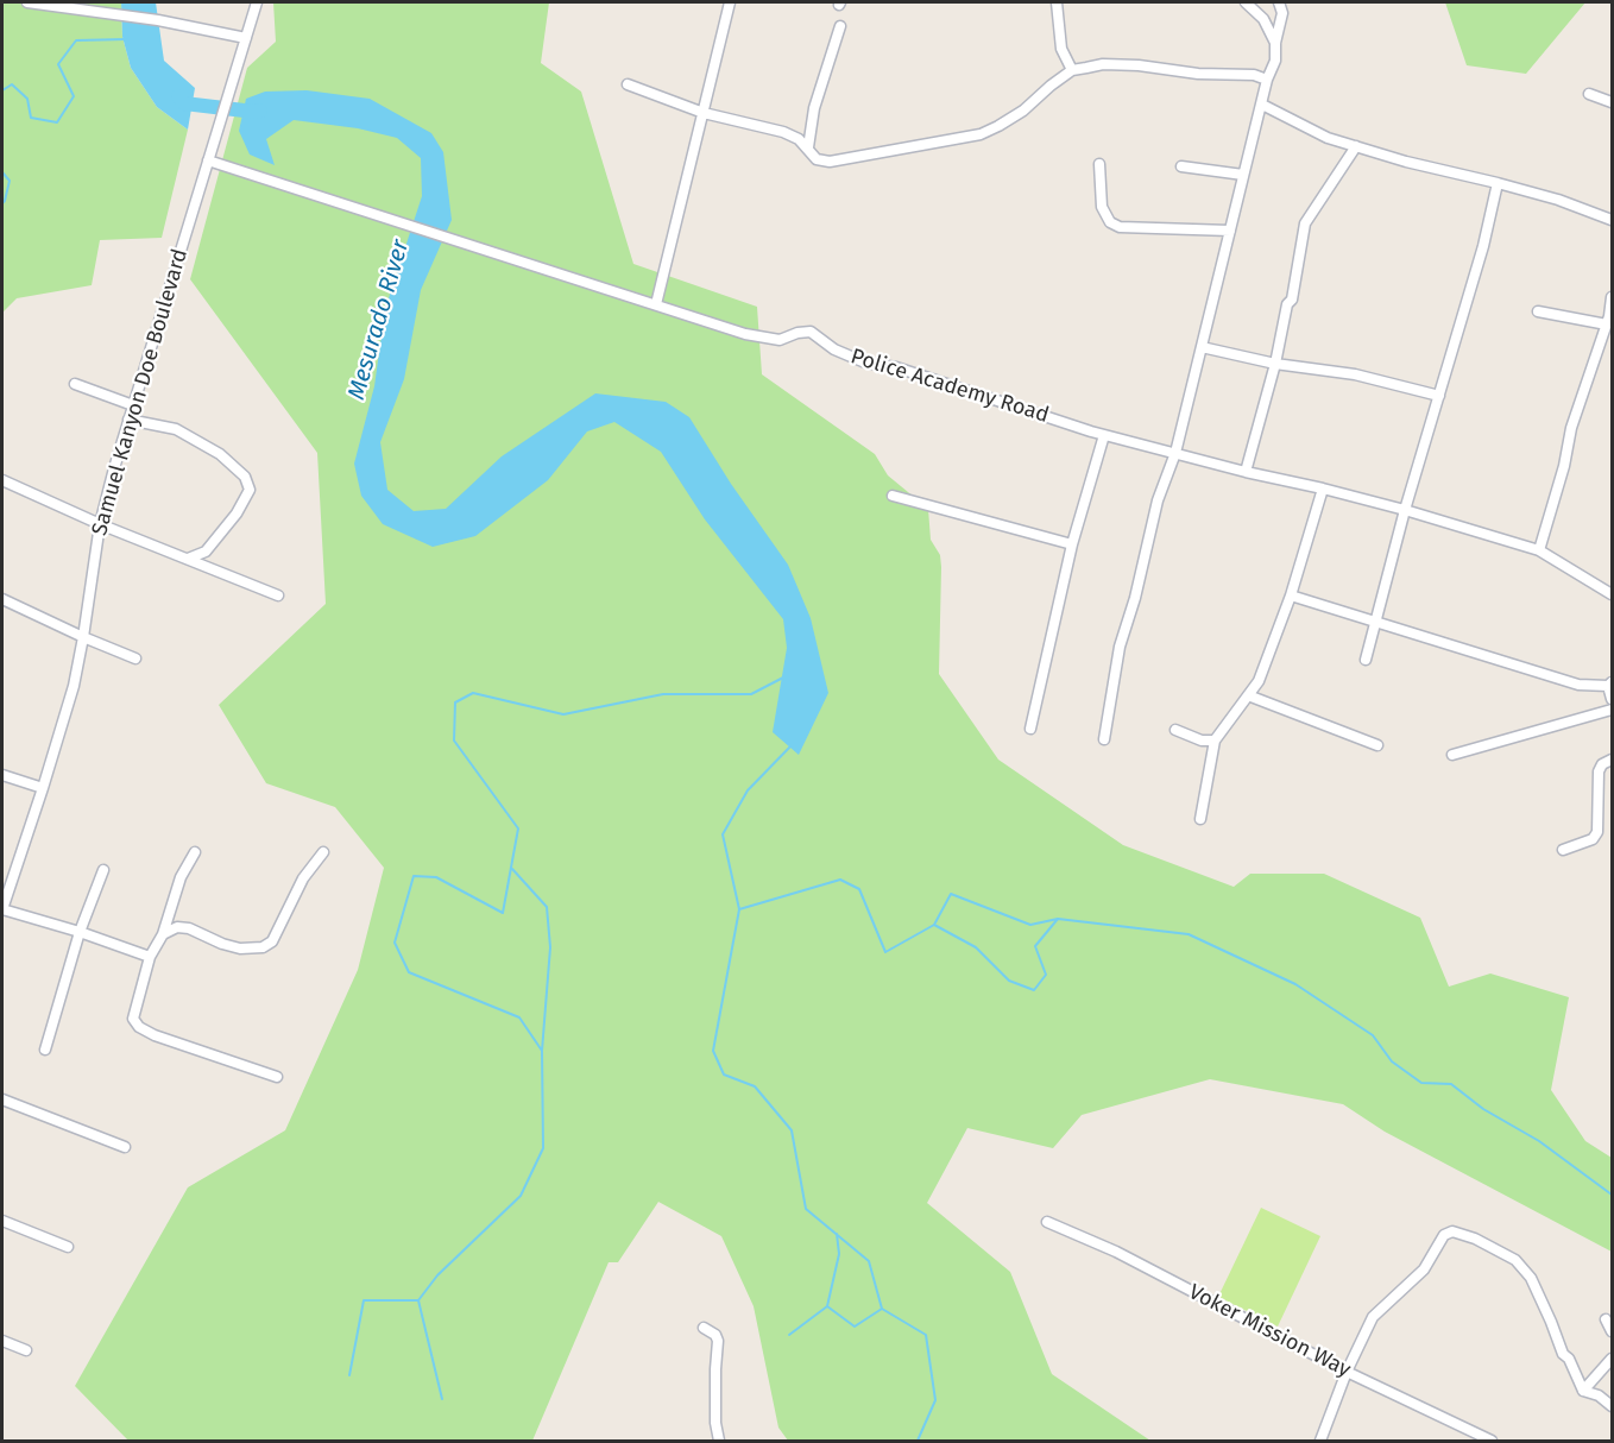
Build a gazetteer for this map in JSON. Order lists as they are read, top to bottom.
{
  "streets": {
    "street": ["Police Academy Road", "Samuel Kanyon Doe Boulevard", "Voker Mission Way"]
  },
  "crossings": [
    ["Police Academy Road", "Samuel Kanyon Doe Boulevard"]
  ],
  "water": ["Mesurado River"]
}
